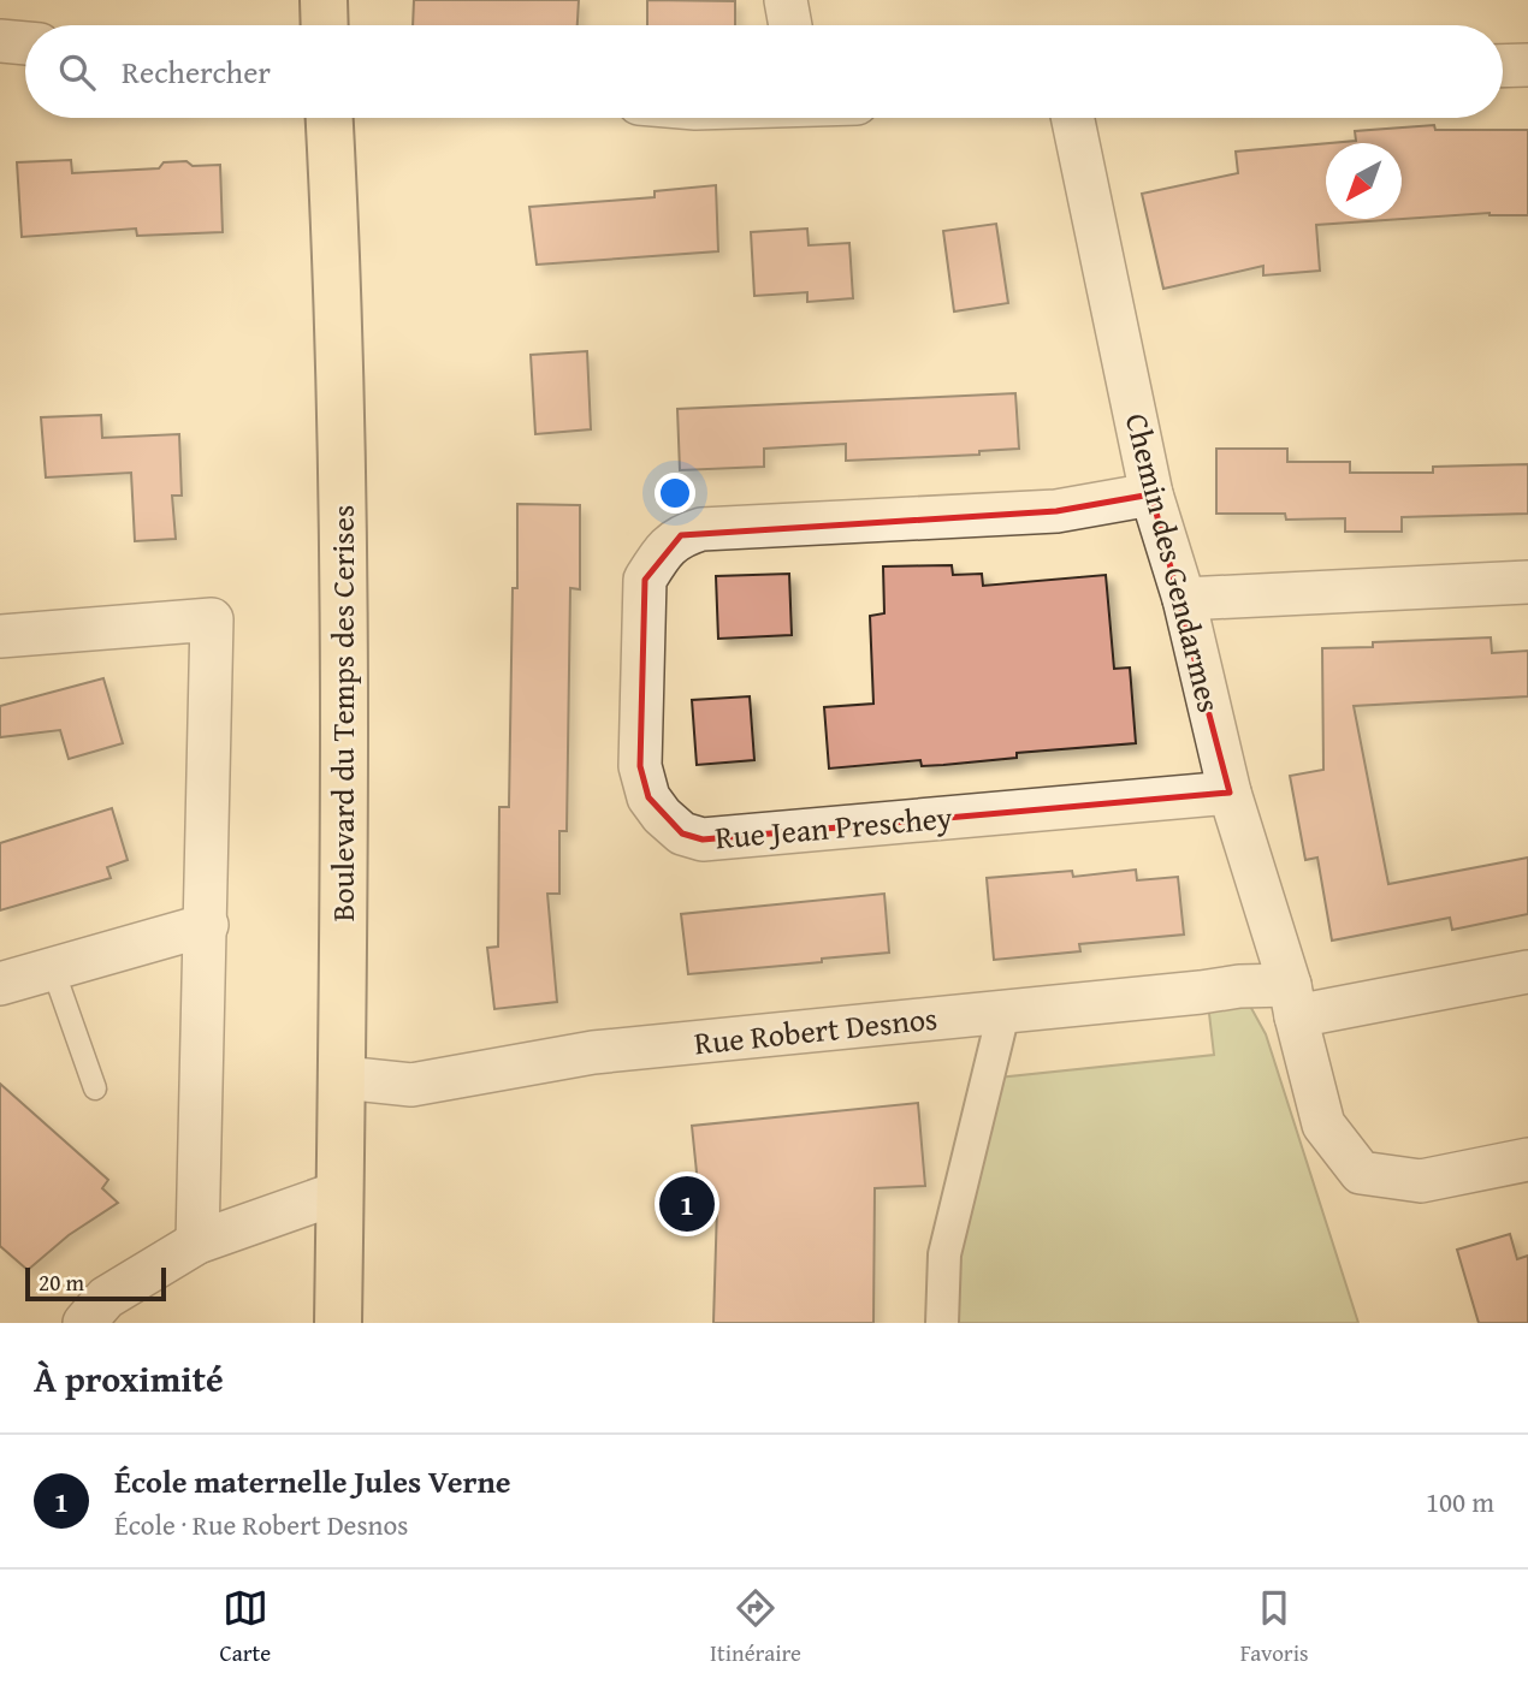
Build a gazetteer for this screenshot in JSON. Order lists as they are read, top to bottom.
{
  "streets": {
    "main road": ["Boulevard du Temps des Cerises"],
    "street": ["Chemin des Gendarmes", "Rue Jean Preschey", "Rue Robert Desnos"]
  },
  "crossings": [
    ["Chemin des Gendarmes", "Rue Jean Preschey"],
    ["Chemin des Gendarmes", "Rue Robert Desnos"],
    ["Boulevard du Temps des Cerises", "Rue Robert Desnos"]
  ],
  "scale_bar": "20 m",
  "north": "bottom left",
  "page": {
    "search": "Rechercher",
    "pins": "1",
    "scale": "20 m",
    "heading": "À proximité",
    "list": [
      {
        "mark": "1",
        "name": "École maternelle Jules Verne",
        "note": "École · Rue Robert Desnos",
        "value": "100 m"
      }
    ],
    "nav": ["Carte", "Itinéraire", "Favoris"]
  }
}
